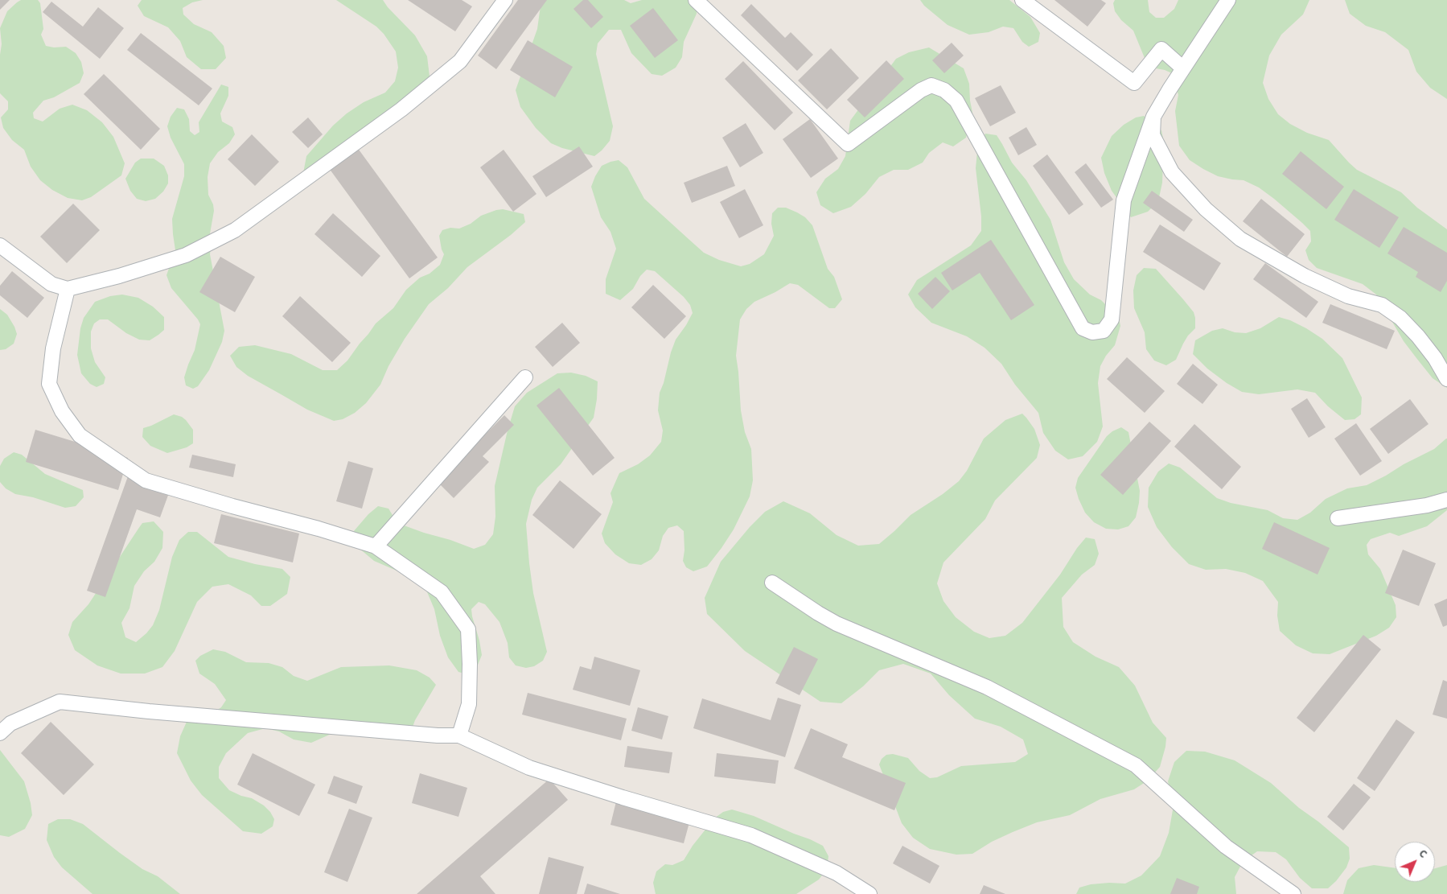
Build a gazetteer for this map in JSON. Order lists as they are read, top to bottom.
{
  "north": "top right"
}
